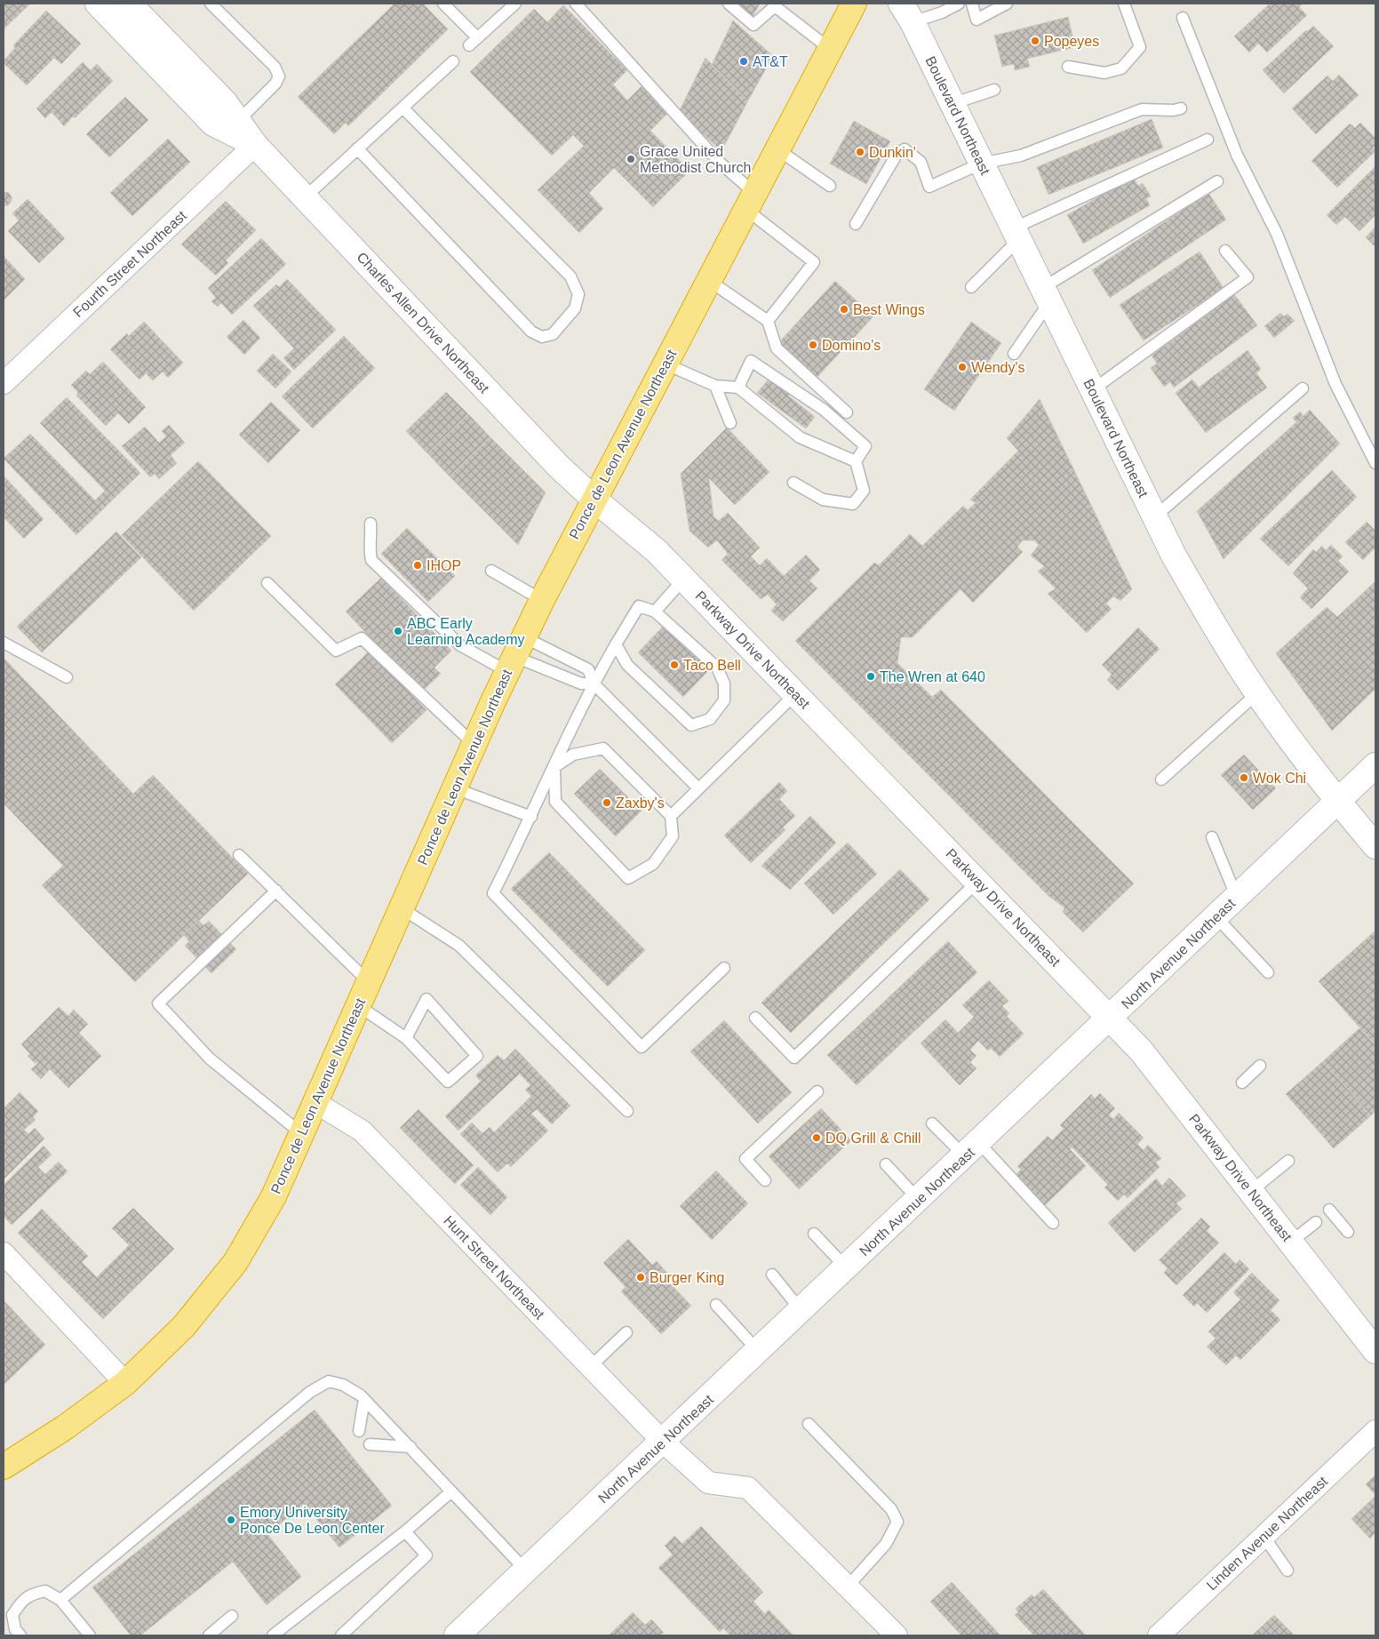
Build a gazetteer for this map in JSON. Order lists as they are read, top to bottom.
{
  "streets": {
    "highway": ["Ponce de Leon Avenue Northeast"],
    "main road": [
      "Boulevard Northeast",
      "Charles Allen Drive Northeast",
      "Parkway Drive Northeast",
      "North Avenue Northeast"
    ],
    "street": ["Fourth Street Northeast", "Hunt Street Northeast", "Linden Avenue Northeast"]
  },
  "crossings": [
    ["Boulevard Northeast", "North Avenue Northeast"],
    ["Fourth Street Northeast", "Charles Allen Drive Northeast"],
    ["Charles Allen Drive Northeast", "Ponce de Leon Avenue Northeast"],
    ["Charles Allen Drive Northeast", "Parkway Drive Northeast"],
    ["Ponce de Leon Avenue Northeast", "Parkway Drive Northeast"],
    ["Ponce de Leon Avenue Northeast", "Hunt Street Northeast"],
    ["Parkway Drive Northeast", "North Avenue Northeast"],
    ["North Avenue Northeast", "Hunt Street Northeast"]
  ],
  "places": [
    "Popeyes",
    "AT&T",
    "Dunkin'",
    "Grace United Methodist Church",
    "Best Wings",
    "Domino's",
    "Wendy's",
    "IHOP",
    "ABC Early Learning Academy",
    "Taco Bell",
    "The Wren at 640",
    "Wok Chi",
    "Zaxby's",
    "DQ Grill & Chill",
    "Burger King",
    "Emory University Ponce De Leon Center"
  ]
}
